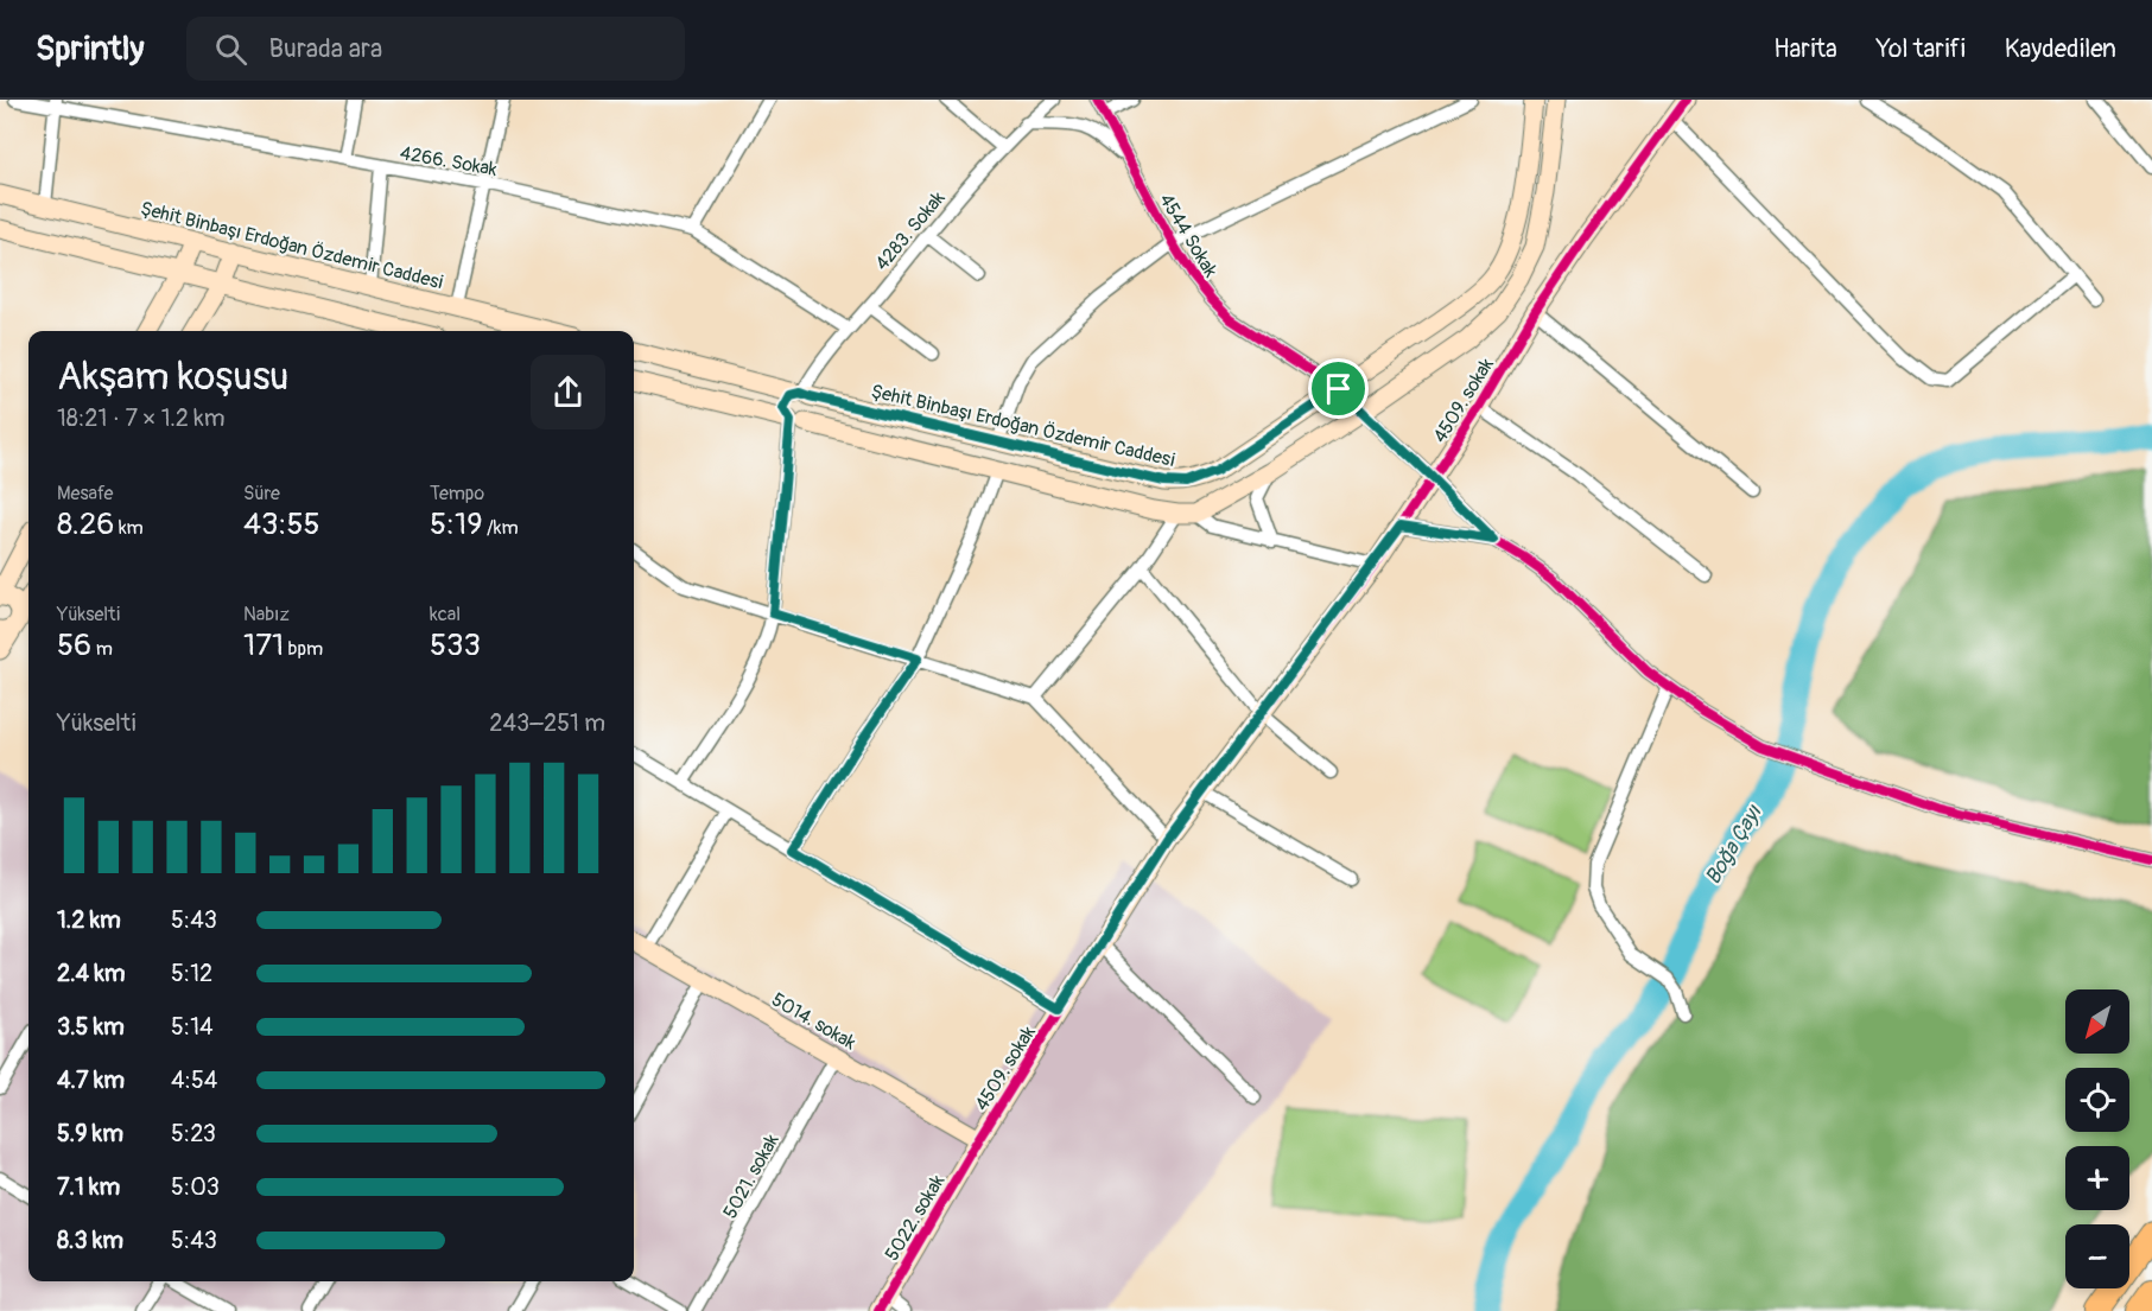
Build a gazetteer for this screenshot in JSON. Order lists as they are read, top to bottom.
{
  "streets": {
    "main road": [
      "Şehit Binbaşı Erdoğan Özdemir Caddesi",
      "4509. sokak",
      "5014. sokak",
      "5022. sokak"
    ],
    "street": [
      "4266. Sokak",
      "4283. Sokak",
      "4544 Sokak",
      "5021. sokak"
    ]
  },
  "crossings": [
    ["4266. Sokak", "4283. Sokak"],
    ["4283. Sokak", "Şehit Binbaşı Erdoğan Özdemir Caddesi"],
    ["4544 Sokak", "Şehit Binbaşı Erdoğan Özdemir Caddesi"],
    ["4544 Sokak", "4509. sokak"],
    ["4509. sokak", "5014. sokak"],
    ["4509. sokak", "5022. sokak"],
    ["5014. sokak", "5021. sokak"],
    ["5014. sokak", "5022. sokak"]
  ],
  "water": ["Boğa Çayı"],
  "north": "bottom left",
  "page": {
    "header": "Sprintly",
    "search": "Burada ara",
    "nav": ["Harita", "Yol tarifi", "Kaydedilen"],
    "heading": ["Akşam koşusu", "18:21 · 7 × 1.2 km"],
    "stats": [
      ["Mesafe", "8.26 km"],
      ["Süre", "43:55"],
      ["Tempo", "5:19 /km"],
      ["Yükselti", "56 m"],
      ["Nabız", "171 bpm"],
      ["kcal", "533"]
    ],
    "chart": ["Yükselti", "243–251 m"],
    "list": [
      {
        "name": "1.2 km",
        "note": "5:43"
      },
      {
        "name": "2.4 km",
        "note": "5:12"
      },
      {
        "name": "3.5 km",
        "note": "5:14"
      },
      {
        "name": "4.7 km",
        "note": "4:54"
      },
      {
        "name": "5.9 km",
        "note": "5:23"
      },
      {
        "name": "7.1 km",
        "note": "5:03"
      },
      {
        "name": "8.3 km",
        "note": "5:43"
      }
    ],
    "map_buttons": ["+", "−"]
  }
}
